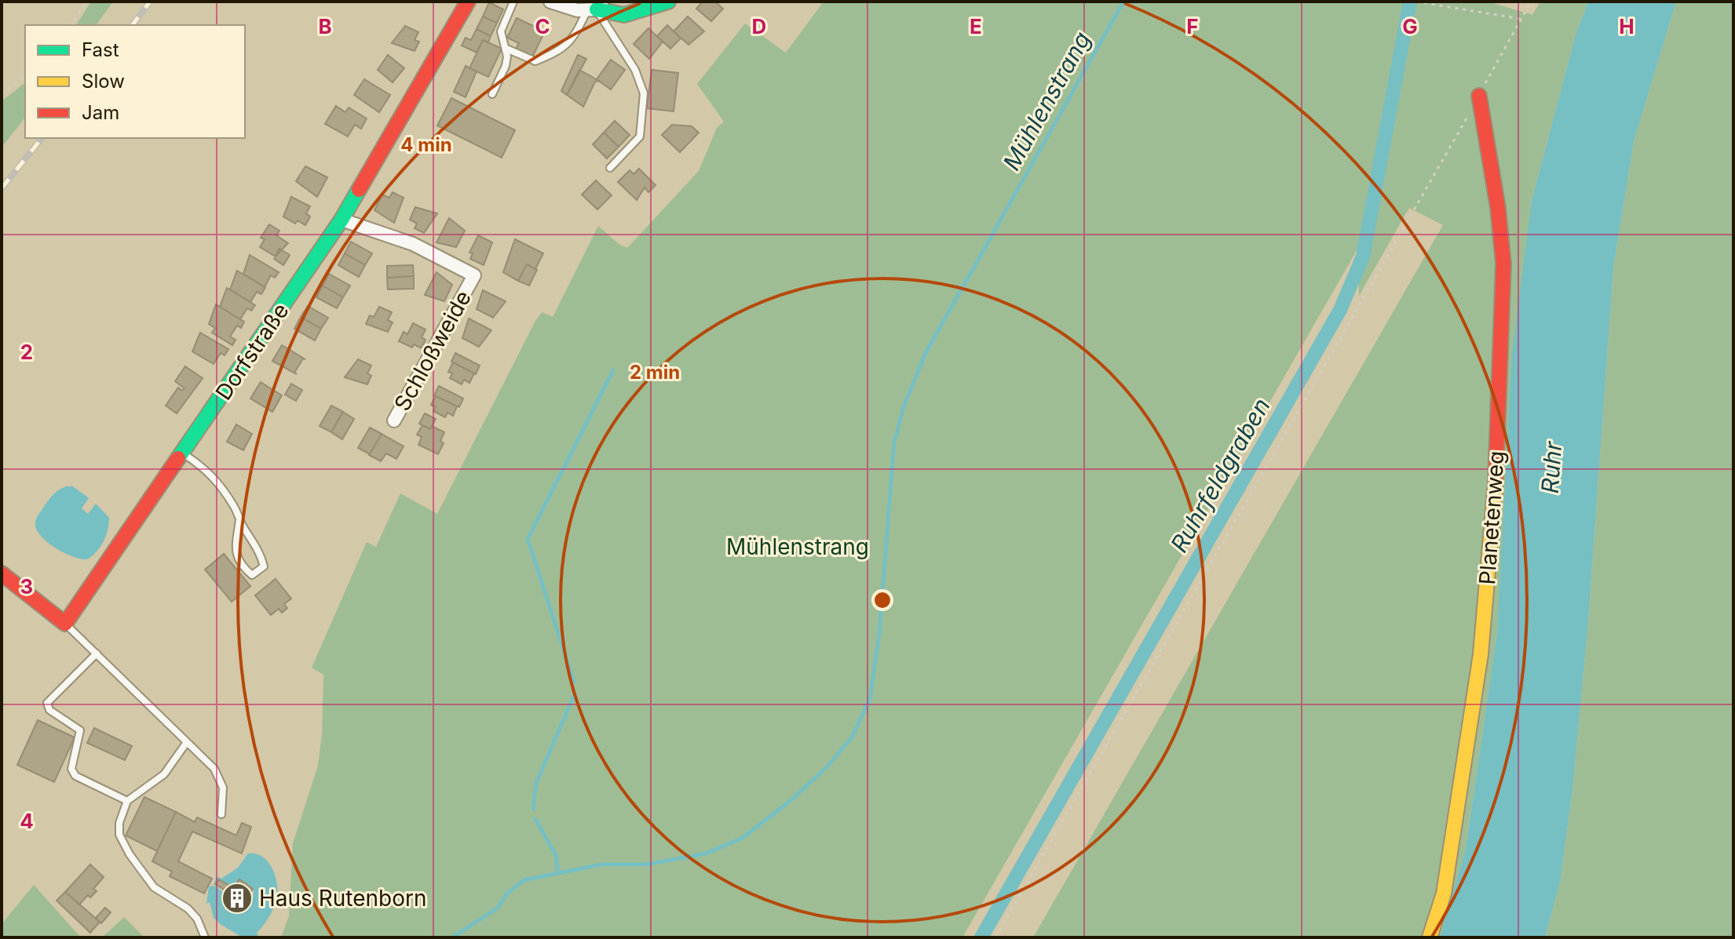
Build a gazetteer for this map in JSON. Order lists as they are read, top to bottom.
{
  "streets": {
    "street": ["Schloßweide", "Dorfstraße", "Planetenweg"]
  },
  "crossings": [
    ["Schloßweide", "Dorfstraße"]
  ],
  "water": ["Mühlenstrang", "Ruhr", "Ruhrfeldgraben"],
  "parks": ["Mühlenstrang"],
  "places": {
    "building": ["Haus Rutenborn"]
  },
  "legend": ["Fast", "Slow", "Jam"],
  "grid": {
    "columns": [
      "B",
      "C",
      "D",
      "E",
      "F",
      "G",
      "H"
    ],
    "rows": ["2", "3", "4"]
  },
  "rings": ["4 min", "2 min"]
}
